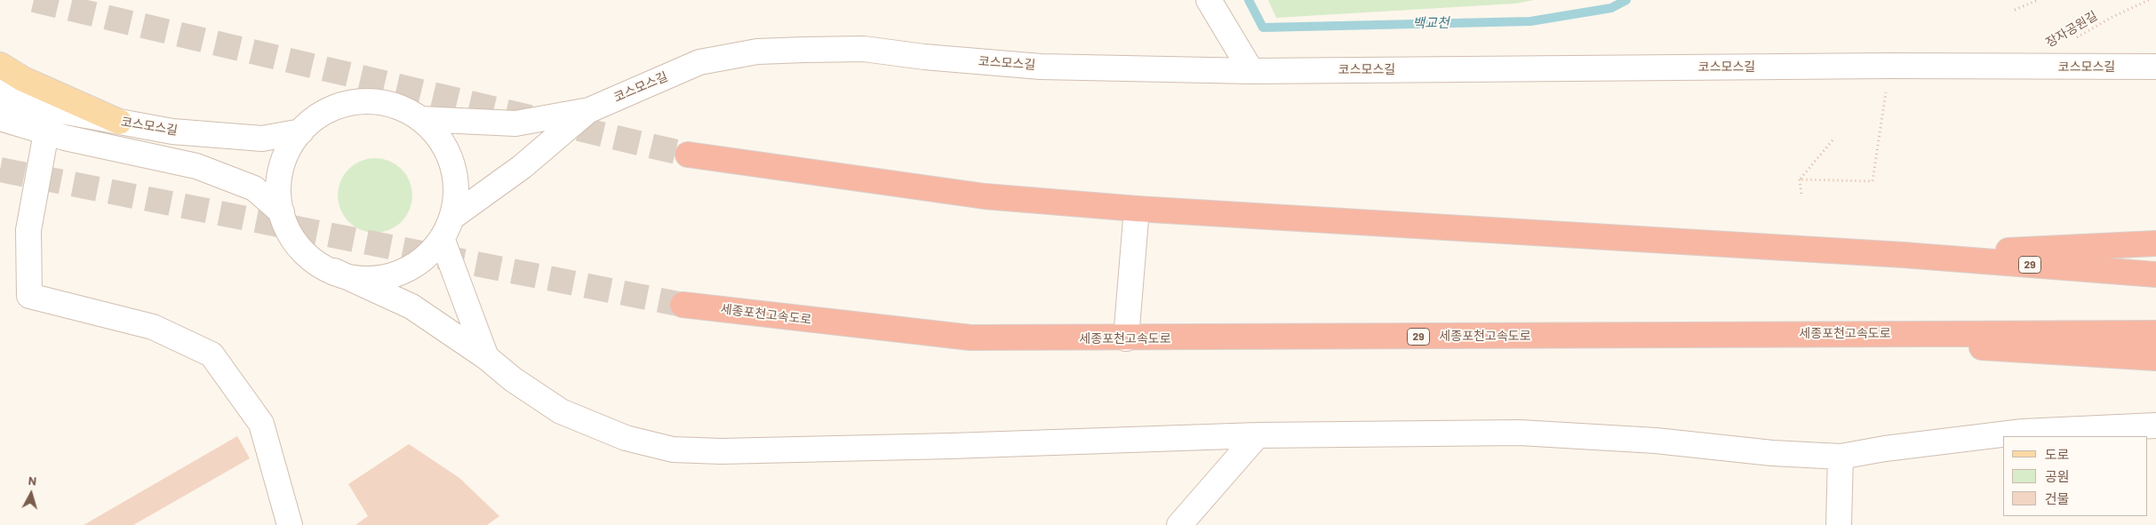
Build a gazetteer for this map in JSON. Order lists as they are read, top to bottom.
{
  "streets": {
    "highway": ["29", "세종포천고속도로"],
    "street": ["코스모스길"],
    "path": ["장자공원길"]
  },
  "water": ["백교천"],
  "legend": ["도로", "공원", "건물"],
  "north": "top"
}
